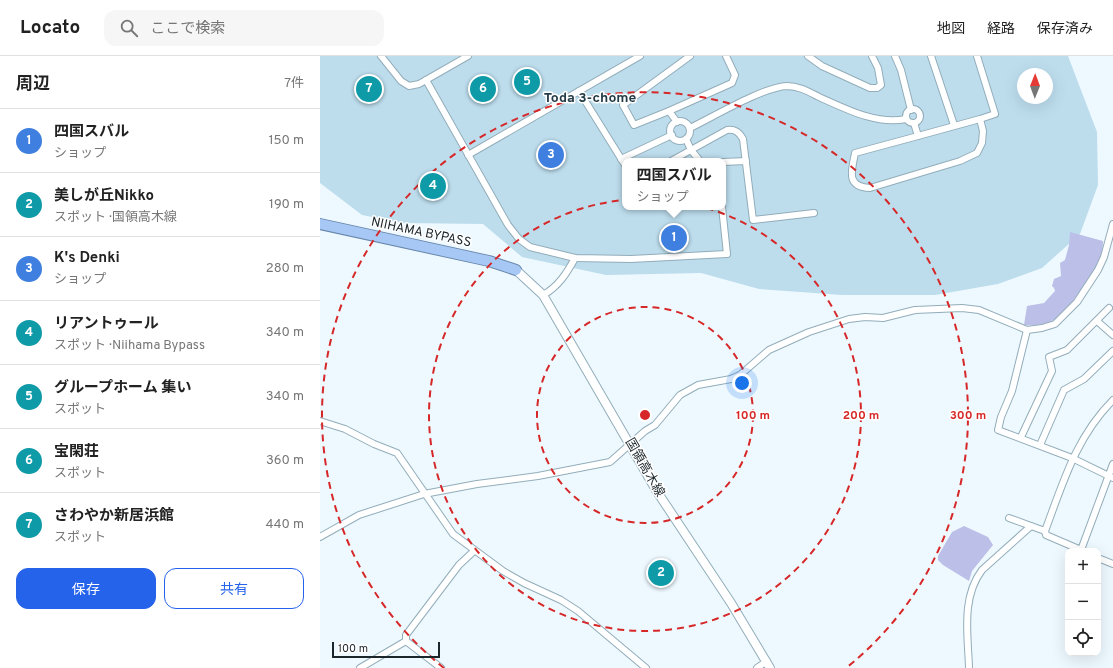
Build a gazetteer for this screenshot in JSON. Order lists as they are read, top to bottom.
{
  "streets": {
    "highway": ["NIIHAMA BYPASS"],
    "main road": ["国領高木線"]
  },
  "crossings": [
    ["NIIHAMA BYPASS", "国領高木線"]
  ],
  "districts": ["Toda 3-chome"],
  "scale_bar": "100 m",
  "north": "top",
  "page": {
    "header": "Locato",
    "search": "ここで検索",
    "nav": ["地図", "経路", "保存済み"],
    "heading": ["周辺", "7件"],
    "pins": [
      "5",
      "6",
      "7",
      "3",
      "4",
      "1",
      "2"
    ],
    "list": [
      {
        "mark": "1",
        "name": "四国スバル",
        "note": "ショップ",
        "value": "150 m"
      },
      {
        "mark": "2",
        "name": "美しが丘Nikko",
        "note": "スポット · 国領高木線",
        "value": "190 m"
      },
      {
        "mark": "3",
        "name": "K's Denki",
        "note": "ショップ",
        "value": "280 m"
      },
      {
        "mark": "4",
        "name": "リアントゥール",
        "note": "スポット · Niihama Bypass",
        "value": "340 m"
      },
      {
        "mark": "5",
        "name": "グループホーム 集い",
        "note": "スポット",
        "value": "340 m"
      },
      {
        "mark": "6",
        "name": "宝閑荘",
        "note": "スポット",
        "value": "360 m"
      },
      {
        "mark": "7",
        "name": "さわやか新居浜館",
        "note": "スポット",
        "value": "440 m"
      }
    ],
    "popup": ["四国スバル", "ショップ"],
    "map_buttons": ["+", "−"],
    "buttons": ["保存", "共有"],
    "scale": "100 m"
  },
  "rings": ["100 m", "200 m", "300 m"]
}
